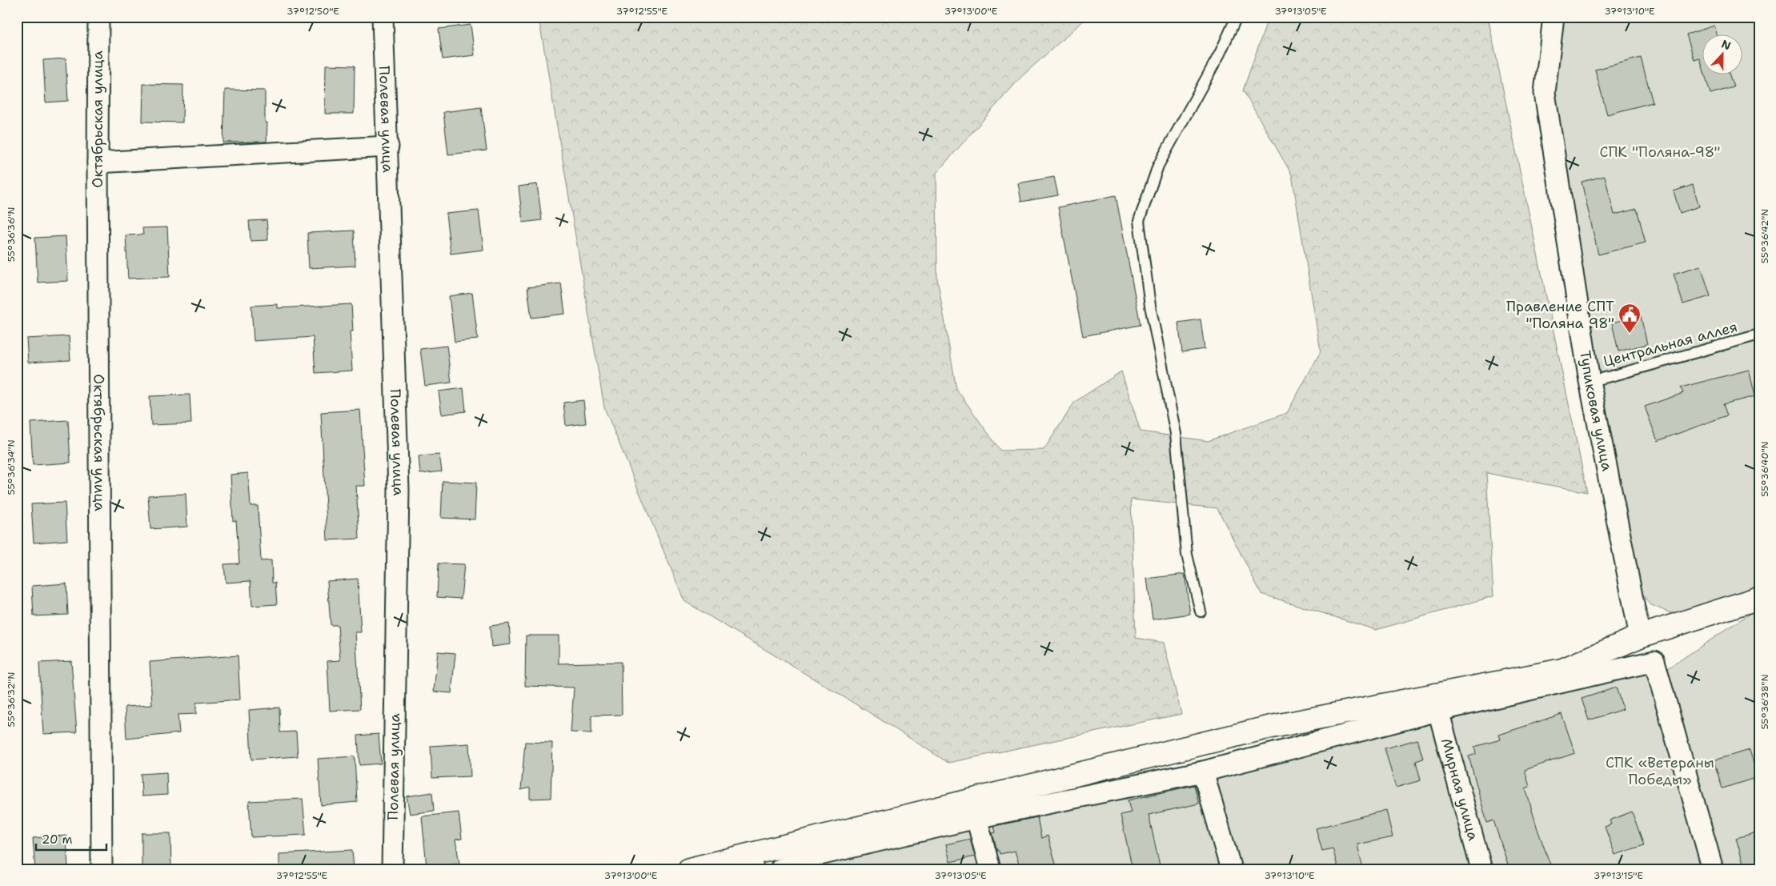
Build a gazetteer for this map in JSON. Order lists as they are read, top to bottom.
{
  "streets": {
    "street": [
      "Октябрьская улица",
      "Полевая улица",
      "Тупиковая улица",
      "Мирная улица"
    ],
    "lane": ["Центральная аллея"]
  },
  "crossings": [
    ["Центральная аллея", "Тупиковая улица"]
  ],
  "parks": ["СПК \"Поляна-98\"", "СПК «Ветераны Победы»"],
  "places": {
    "public building": ["Правление СПТ \"Поляна 98\""]
  },
  "scale_bar": "20 m",
  "north": "top",
  "coordinates": [
    "37°12'50\"E",
    "37°12'55\"E",
    "37°13'00\"E",
    "37°13'05\"E",
    "37°13'10\"E",
    "55°36'36\"N",
    "55°36'42\"N",
    "55°36'34\"N",
    "55°36'40\"N",
    "55°36'32\"N",
    "55°36'38\"N",
    "37°13'15\"E"
  ]
}
